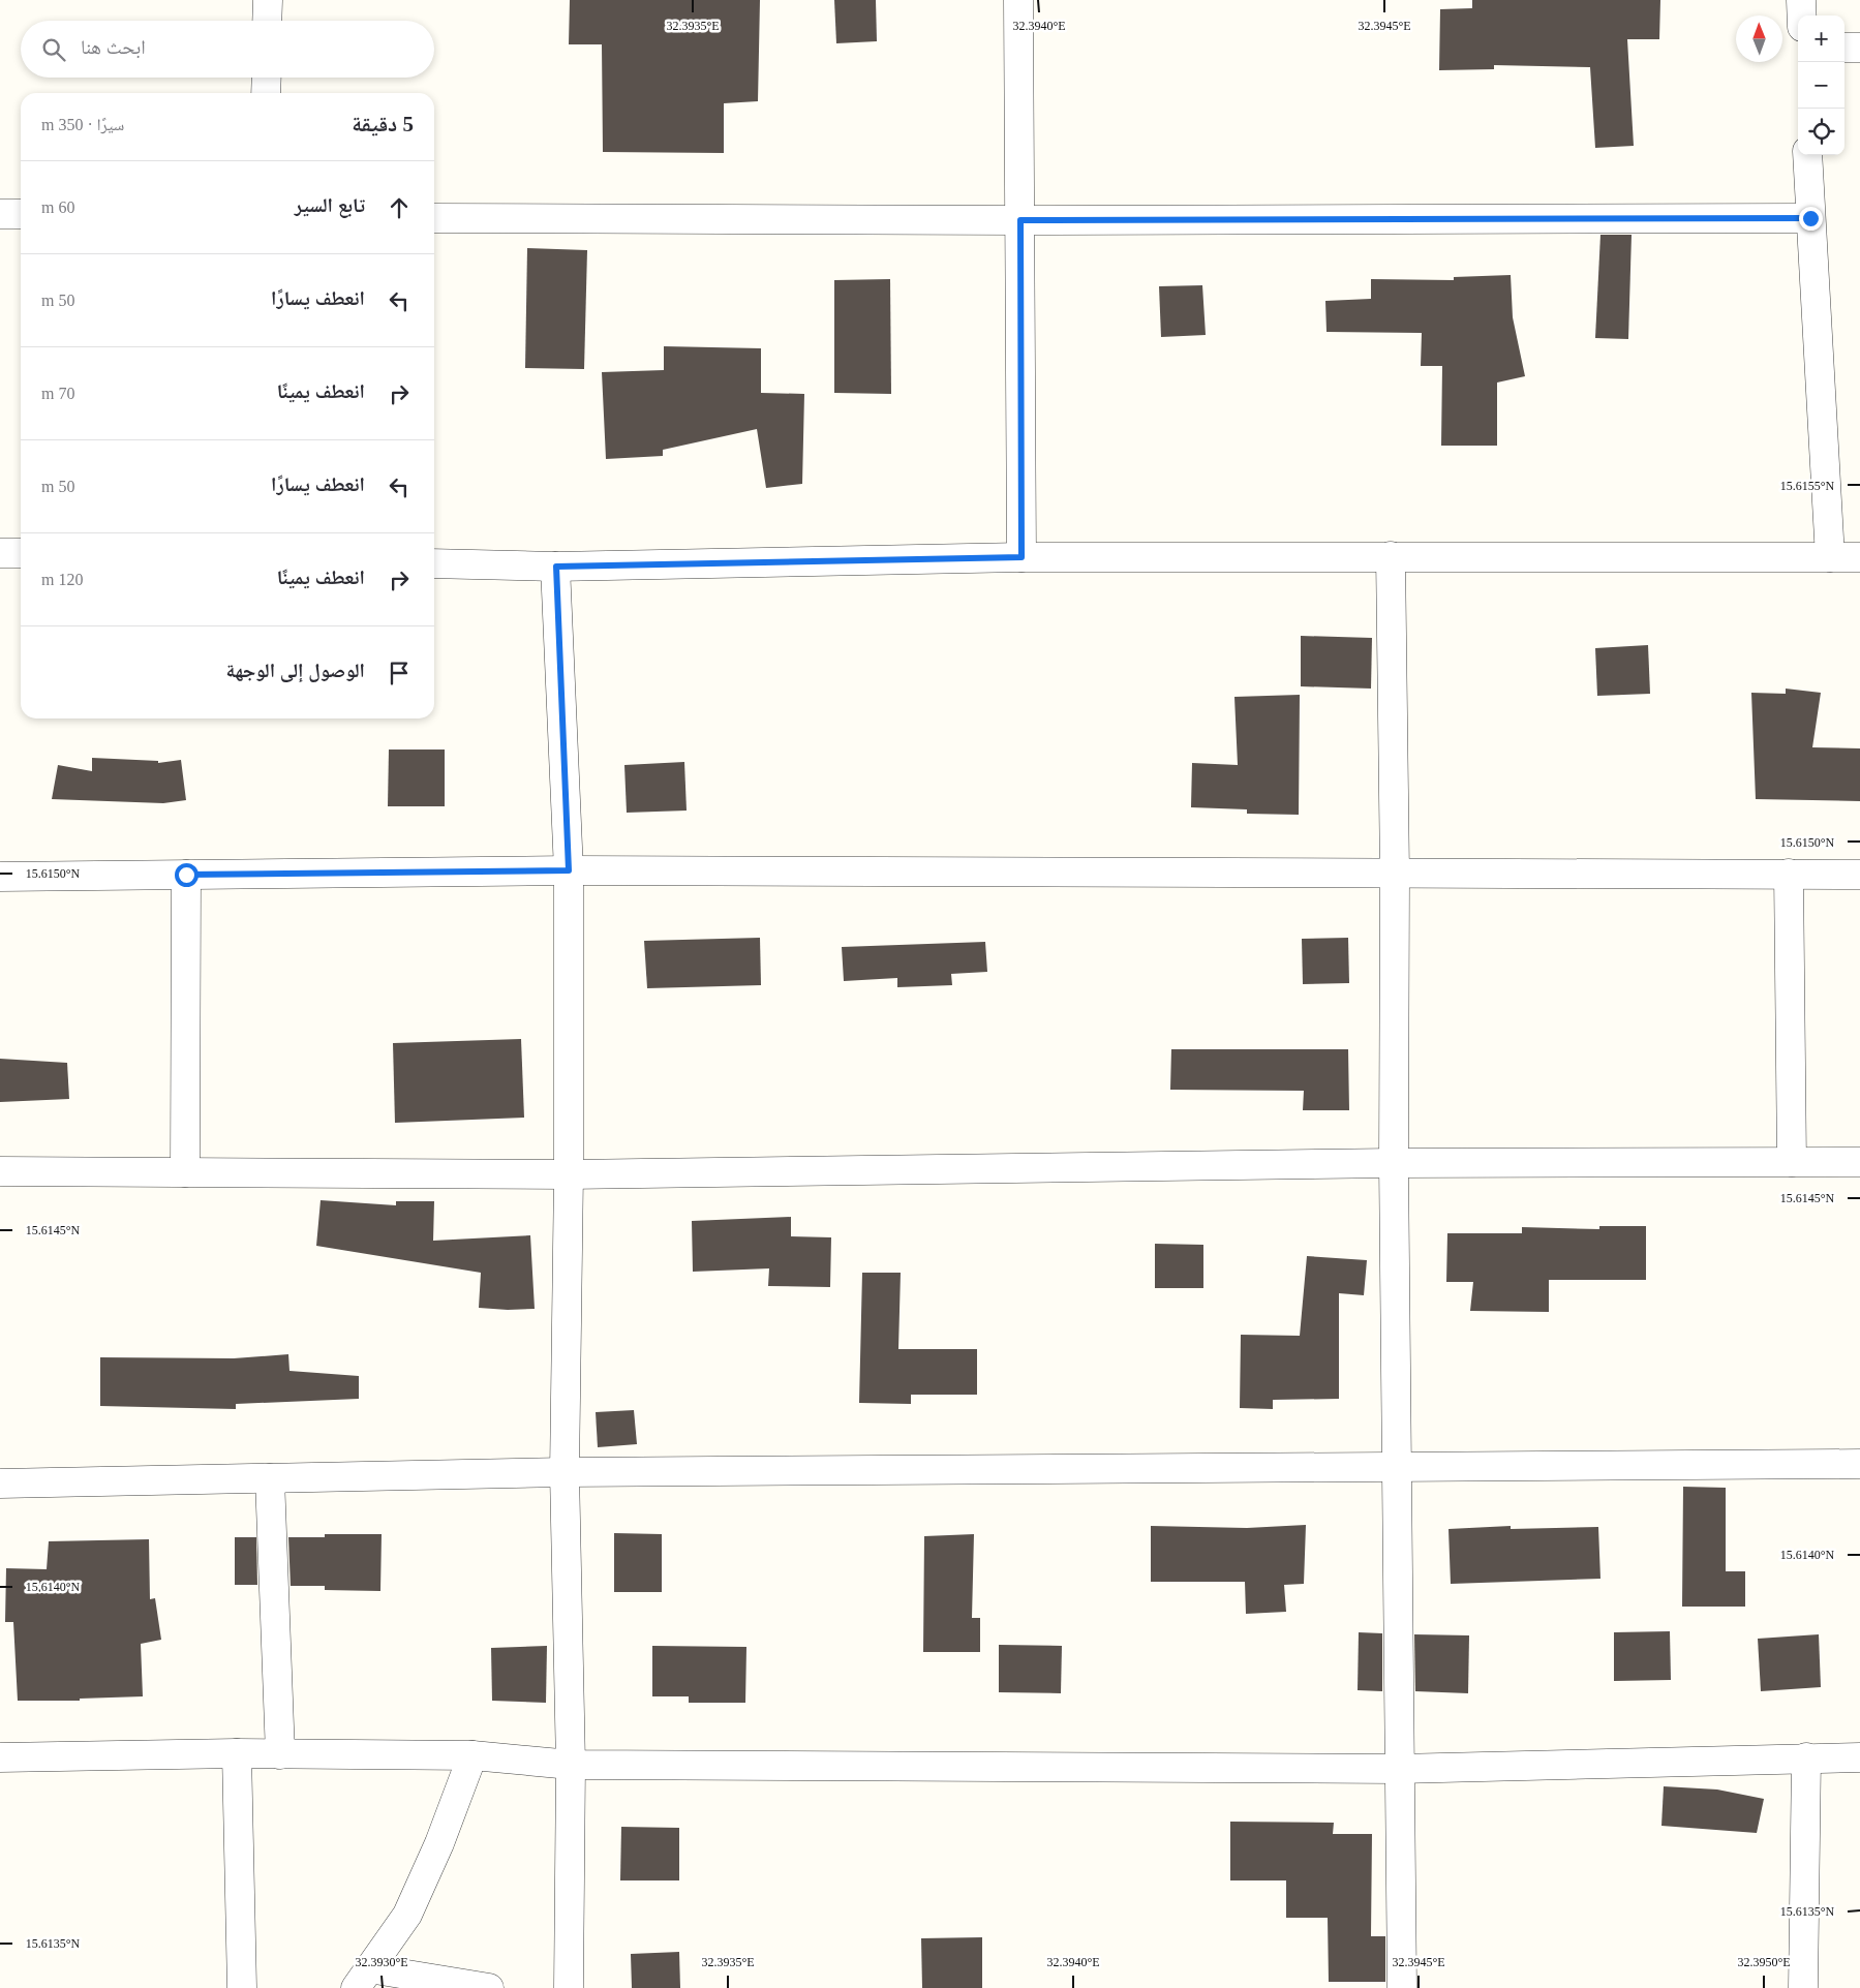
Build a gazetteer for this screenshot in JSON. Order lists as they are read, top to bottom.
{
  "north": "top",
  "page": {
    "map_buttons": ["+", "−"],
    "search": "ابحث هنا",
    "heading": ["5 دقيقة", "سيرًا · 350 m"],
    "list": [
      ["تابع السير", "60 m"],
      ["انعطف يسارًا", "50 m"],
      ["انعطف يمينًا", "70 m"],
      ["انعطف يسارًا", "50 m"],
      ["انعطف يمينًا", "120 m"],
      "الوصول إلى الوجهة"
    ]
  },
  "coordinates": [
    "32.3935°E",
    "32.3940°E",
    "32.3945°E",
    "15.6155°N",
    "15.6150°N",
    "15.6145°N",
    "15.6140°N",
    "15.6135°N",
    "32.3930°E",
    "32.3950°E"
  ]
}
